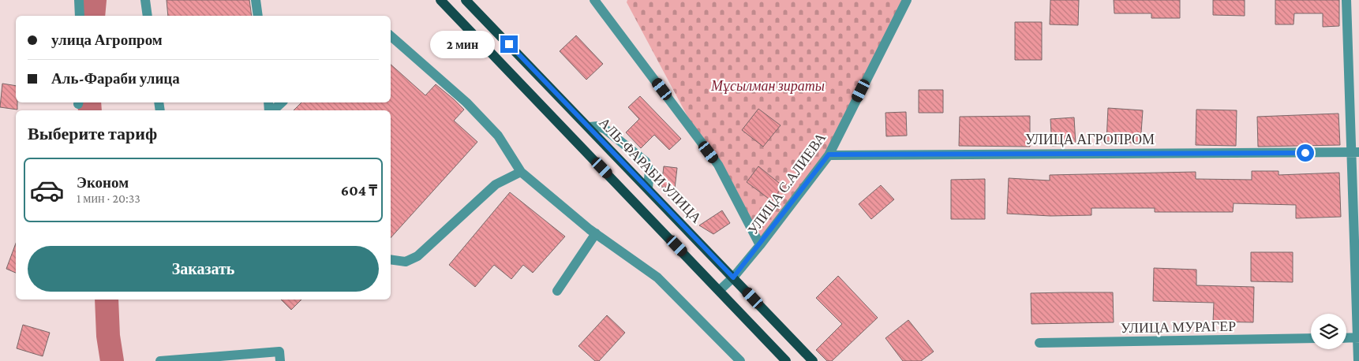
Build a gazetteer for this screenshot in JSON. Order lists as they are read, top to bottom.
{
  "streets": {
    "main road": ["АЛЬ-ФАРАБИ УЛИЦА"],
    "street": ["УЛИЦА АГРОПРОМ", "УЛИЦА С.АЛИЕВА", "УЛИЦА МУРАГЕР"]
  },
  "crossings": [
    ["УЛИЦА АГРОПРОМ", "УЛИЦА С.АЛИЕВА"],
    ["АЛЬ-ФАРАБИ УЛИЦА", "УЛИЦА С.АЛИЕВА"]
  ],
  "parks": ["Мұсылман зираты"],
  "page": {
    "banner": ["улица Агропром", "Аль-Фараби улица"],
    "bubble": "2 мин",
    "heading": "Выберите тариф",
    "list": [
      {
        "name": "Эконом",
        "note": "1 мин · 20:33",
        "value": "604 ₸"
      }
    ],
    "buttons": "Заказать"
  }
}
